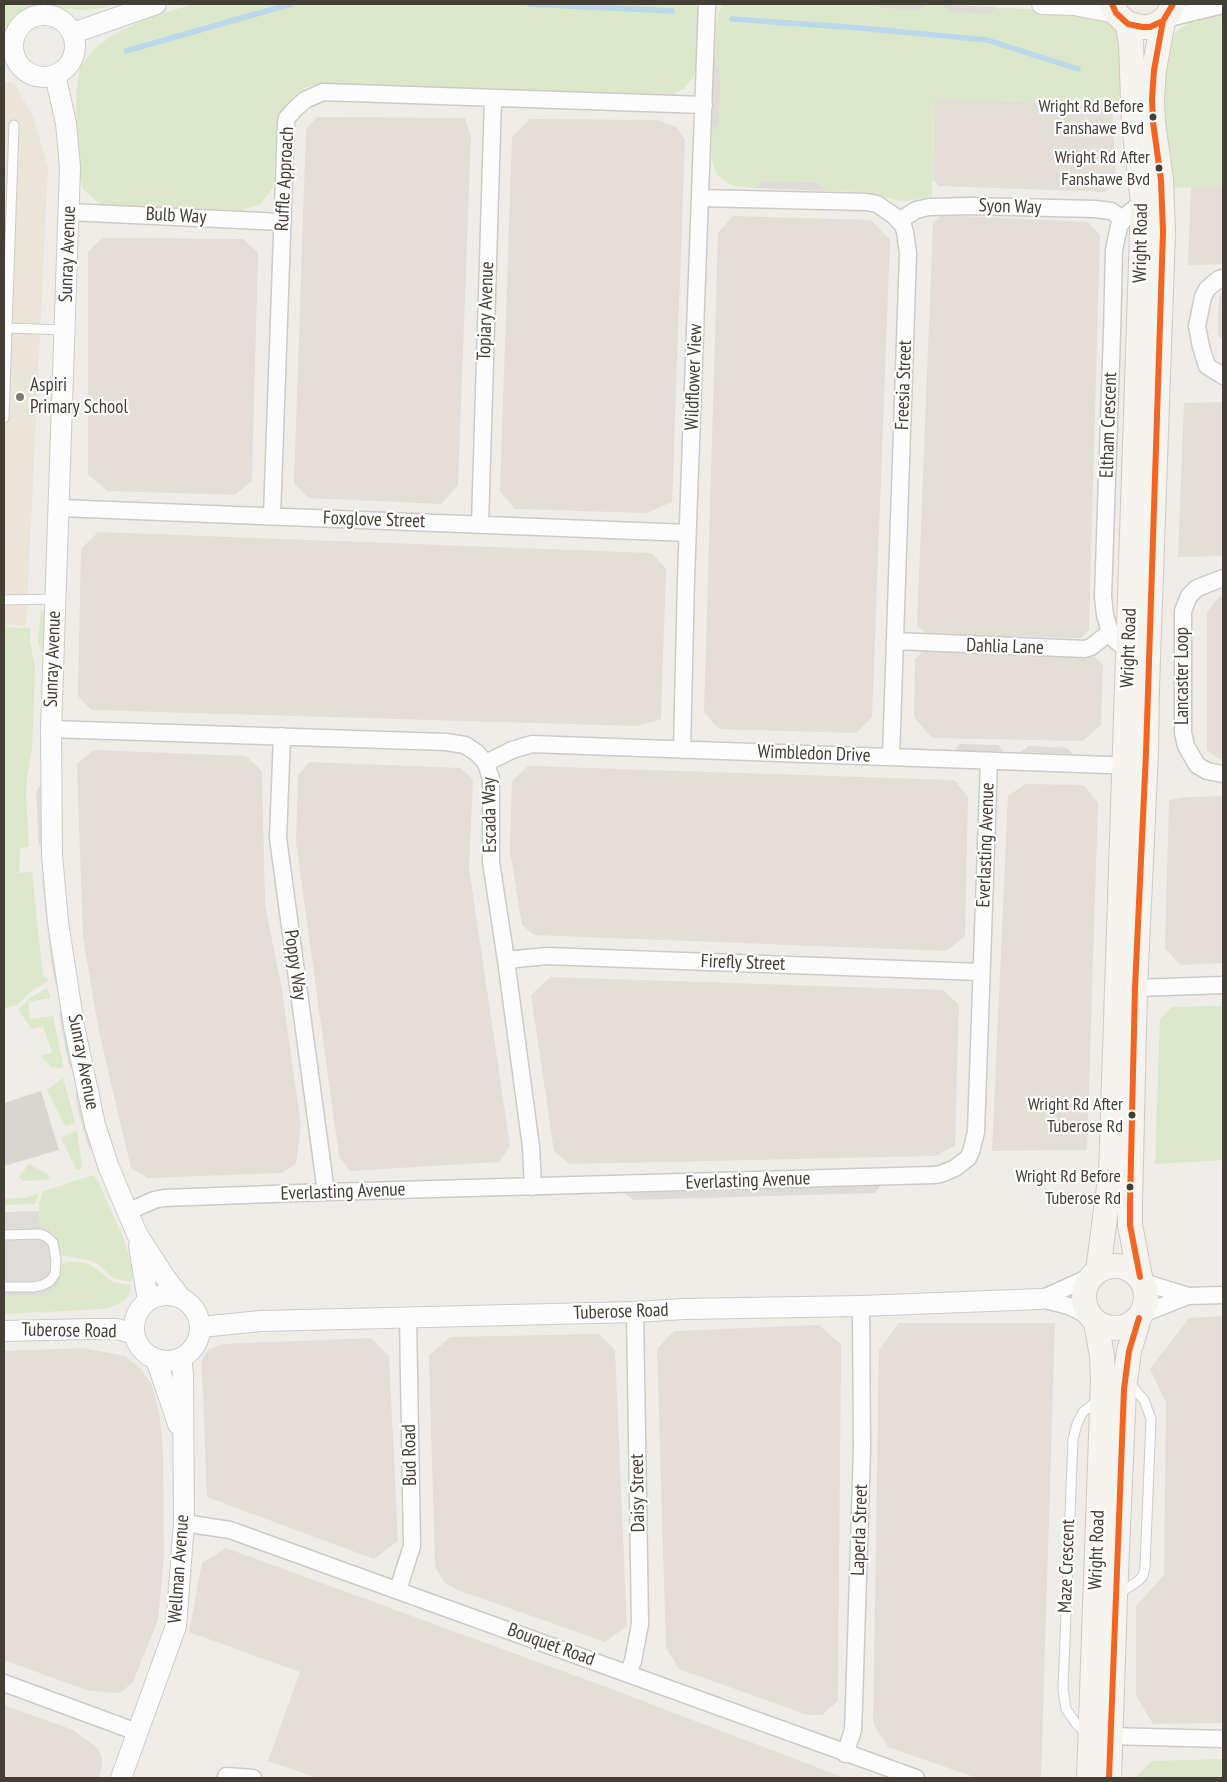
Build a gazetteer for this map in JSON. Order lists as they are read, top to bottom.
{
  "streets": {
    "main road": ["Wright Road"],
    "street": [
      "Ruffle Approach",
      "Syon Way",
      "Bulb Way",
      "Sunray Avenue",
      "Topiary Avenue",
      "Wildflower View",
      "Freesia Street",
      "Eltham Crescent",
      "Foxglove Street",
      "Dahlia Lane",
      "Lancaster Loop",
      "Wimbledon Drive",
      "Escada Way",
      "Everlasting Avenue",
      "Firefly Street",
      "Poppy Way",
      "Tuberose Road",
      "Bud Road",
      "Daisy Street",
      "Laperla Street",
      "Wellman Avenue",
      "Bouquet Road"
    ]
  },
  "crossings": [
    ["Ruffle Approach", "Bulb Way"],
    ["Ruffle Approach", "Topiary Avenue"],
    ["Ruffle Approach", "Wildflower View"],
    ["Ruffle Approach", "Foxglove Street"],
    ["Syon Way", "Freesia Street"],
    ["Syon Way", "Eltham Crescent"],
    ["Bulb Way", "Sunray Avenue"],
    ["Wright Road", "Eltham Crescent"],
    ["Wright Road", "Wimbledon Drive"],
    ["Wright Road", "Tuberose Road"],
    ["Sunray Avenue", "Foxglove Street"],
    ["Sunray Avenue", "Escada Way"],
    ["Sunray Avenue", "Everlasting Avenue"],
    ["Sunray Avenue", "Tuberose Road"],
    ["Sunray Avenue", "Wellman Avenue"],
    ["Topiary Avenue", "Foxglove Street"],
    ["Wildflower View", "Foxglove Street"],
    ["Wildflower View", "Wimbledon Drive"],
    ["Freesia Street", "Dahlia Lane"],
    ["Freesia Street", "Wimbledon Drive"],
    ["Eltham Crescent", "Dahlia Lane"],
    ["Wimbledon Drive", "Escada Way"],
    ["Wimbledon Drive", "Everlasting Avenue"],
    ["Escada Way", "Everlasting Avenue"],
    ["Escada Way", "Firefly Street"],
    ["Escada Way", "Poppy Way"],
    ["Everlasting Avenue", "Firefly Street"],
    ["Everlasting Avenue", "Poppy Way"],
    ["Tuberose Road", "Bud Road"],
    ["Tuberose Road", "Daisy Street"],
    ["Tuberose Road", "Laperla Street"],
    ["Tuberose Road", "Wellman Avenue"],
    ["Bud Road", "Bouquet Road"],
    ["Daisy Street", "Bouquet Road"],
    ["Laperla Street", "Bouquet Road"],
    ["Wellman Avenue", "Bouquet Road"]
  ],
  "places": [
    "Wright Rd Before Fanshawe Bvd",
    "Wright Rd After Fanshawe Bvd",
    "Aspiri Primary School",
    "Wright Rd After Tuberose Rd",
    "Wright Rd Before Tuberose Rd"
  ]
}
